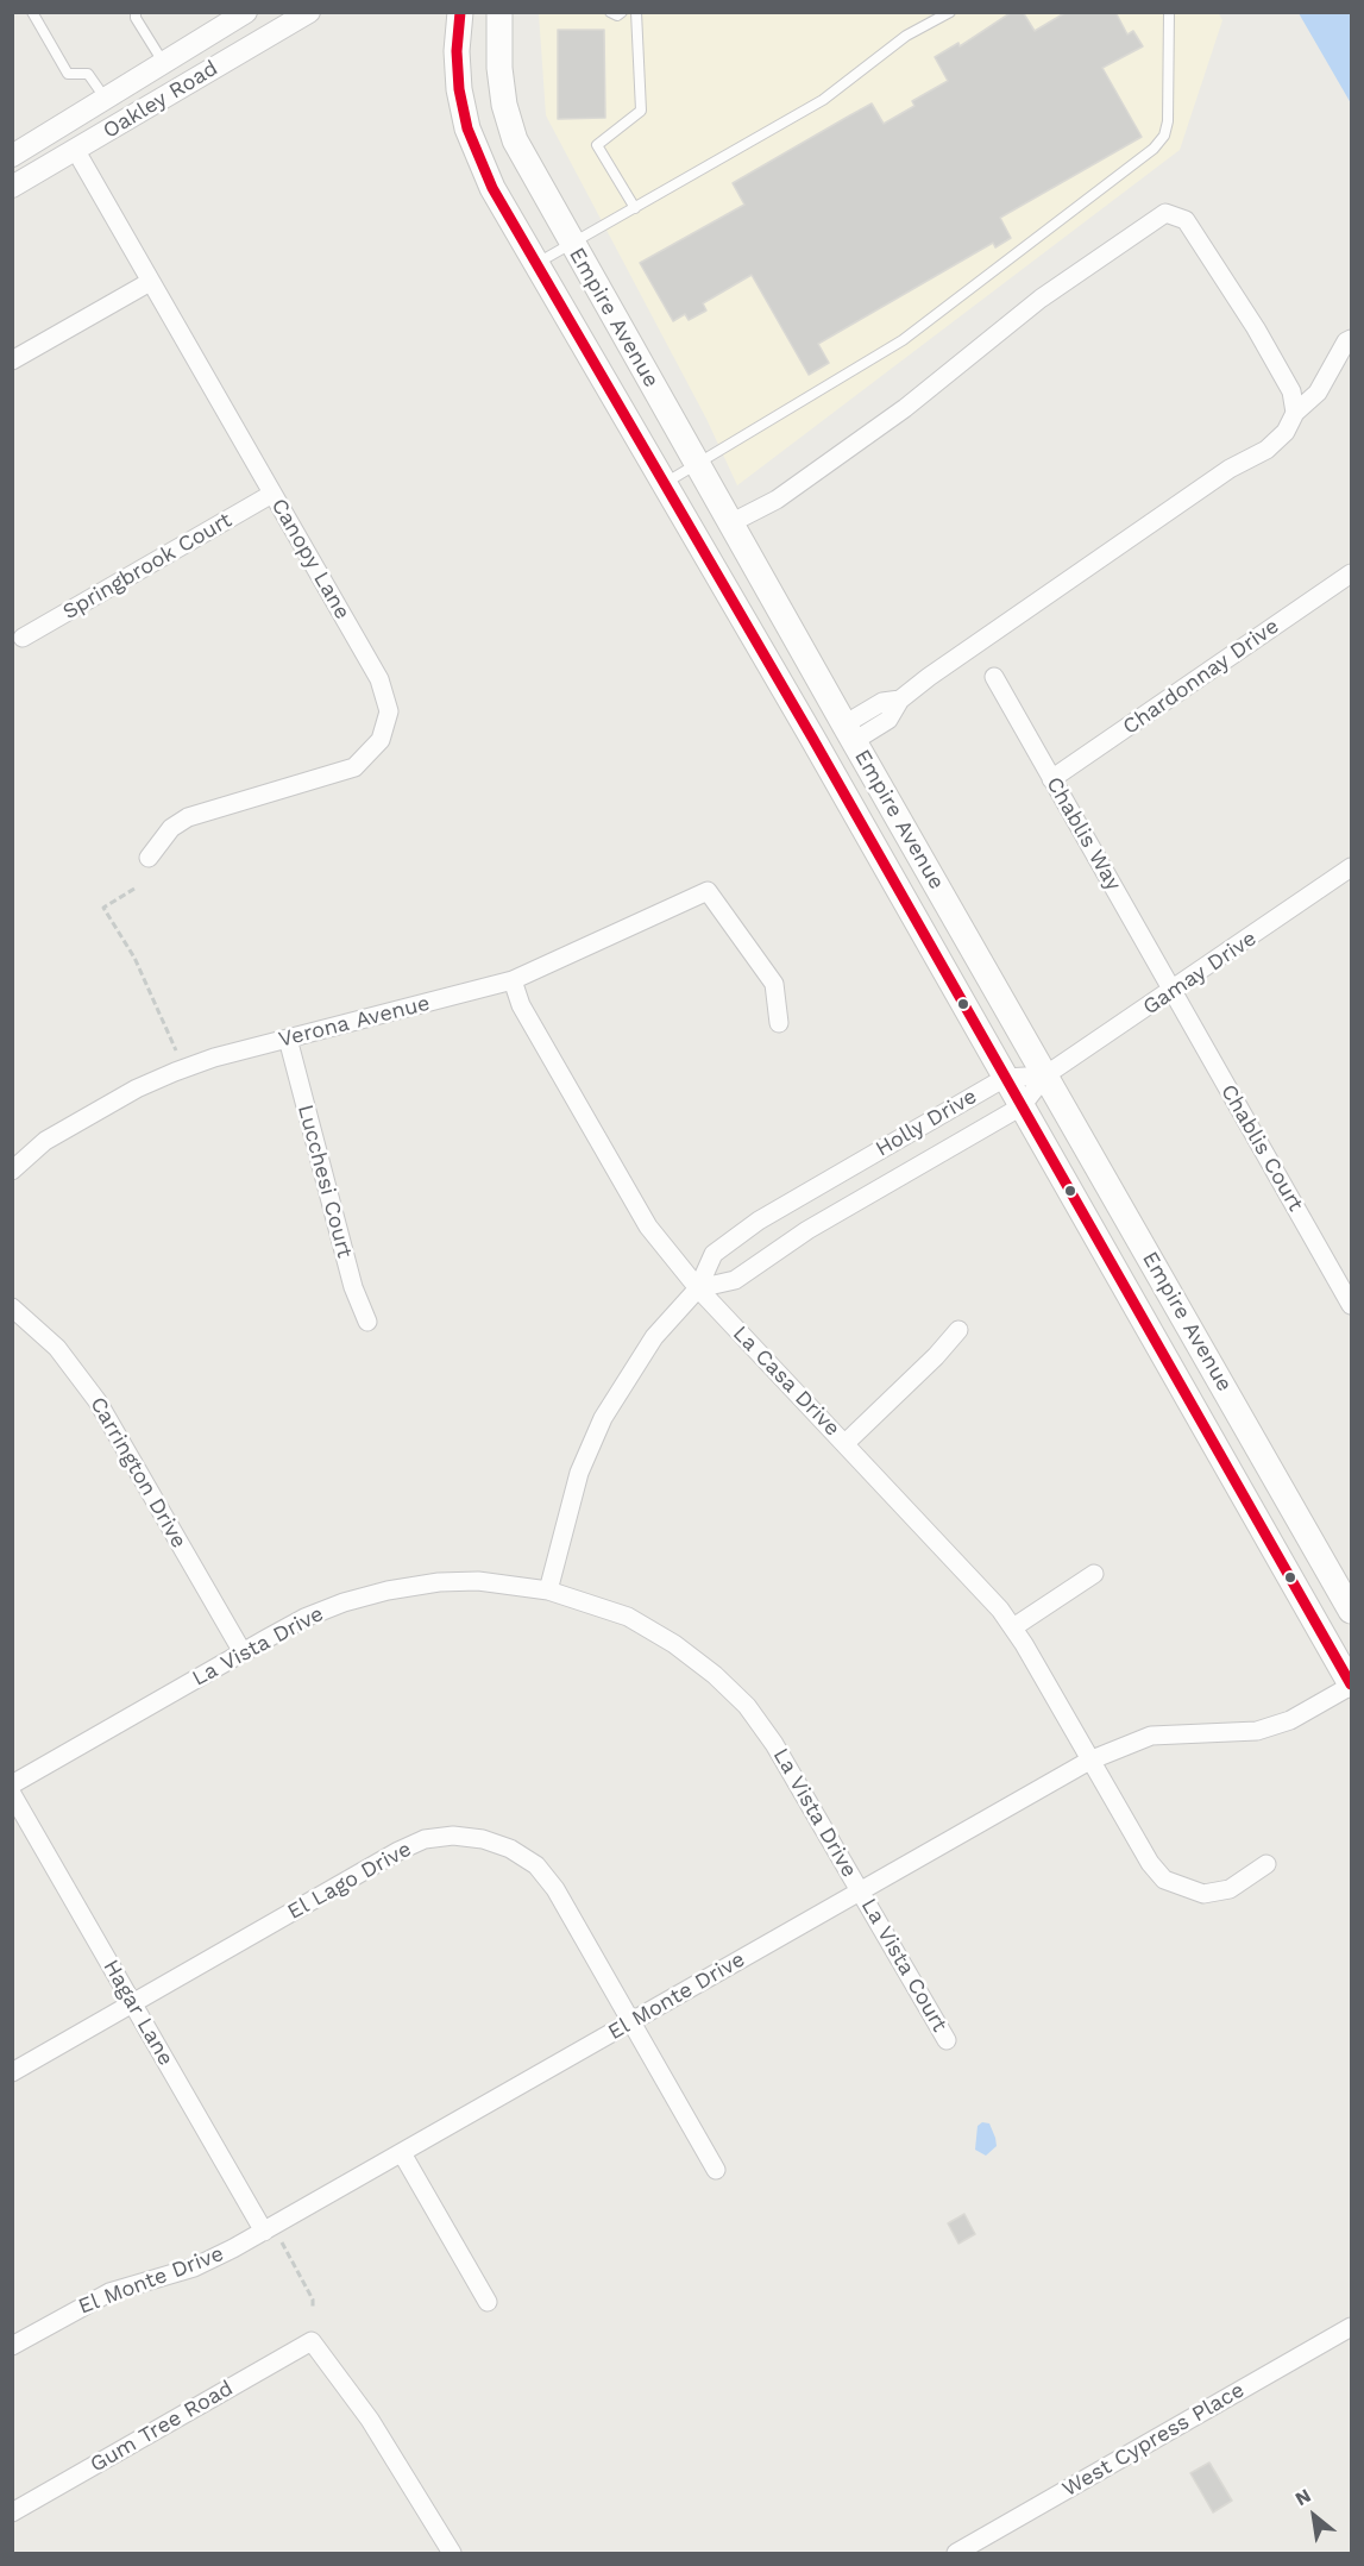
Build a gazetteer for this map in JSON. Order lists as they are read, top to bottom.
{
  "streets": {
    "main road": ["Empire Avenue"],
    "street": [
      "Oakley Road",
      "Canopy Lane",
      "Springbrook Court",
      "Chardonnay Drive",
      "Chablis Way",
      "Gamay Drive",
      "Verona Avenue",
      "Holly Drive",
      "Chablis Court",
      "Lucchesi Court",
      "La Casa Drive",
      "Carrington Drive",
      "La Vista Drive",
      "El Lago Drive",
      "La Vista Court",
      "El Monte Drive",
      "Hagar Lane",
      "Gum Tree Road",
      "West Cypress Place"
    ]
  },
  "crossings": [
    ["Oakley Road", "Canopy Lane"],
    ["Empire Avenue", "Gamay Drive"],
    ["Empire Avenue", "Holly Drive"],
    ["Empire Avenue", "El Monte Drive"],
    ["Canopy Lane", "Springbrook Court"],
    ["Chardonnay Drive", "Chablis Way"],
    ["Chablis Way", "Gamay Drive"],
    ["Chablis Way", "Chablis Court"],
    ["Gamay Drive", "Holly Drive"],
    ["Gamay Drive", "Chablis Court"],
    ["Verona Avenue", "Lucchesi Court"],
    ["Verona Avenue", "La Casa Drive"],
    ["Holly Drive", "La Casa Drive"],
    ["Holly Drive", "La Vista Drive"],
    ["La Casa Drive", "El Monte Drive"],
    ["Carrington Drive", "La Vista Drive"],
    ["La Vista Drive", "La Vista Court"],
    ["La Vista Drive", "El Monte Drive"],
    ["El Lago Drive", "El Monte Drive"],
    ["El Lago Drive", "Hagar Lane"],
    ["La Vista Court", "El Monte Drive"],
    ["El Monte Drive", "Hagar Lane"]
  ],
  "north": "top left"
}
